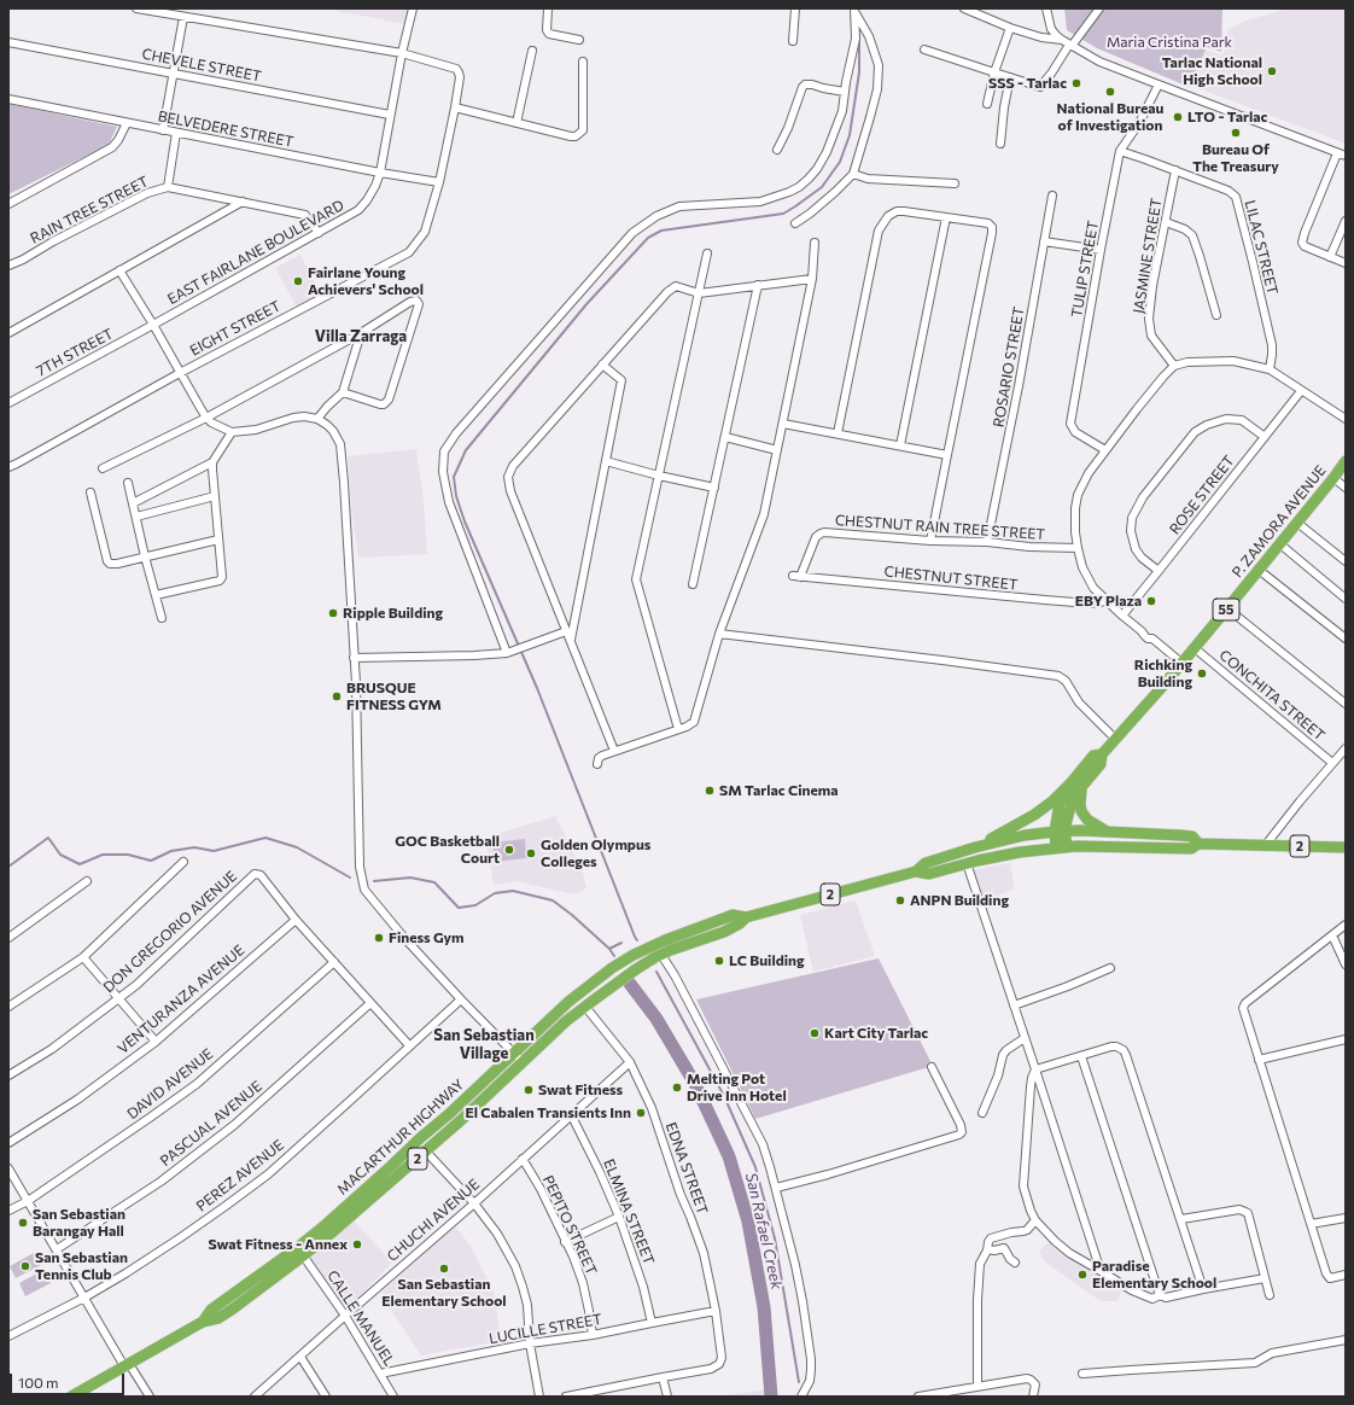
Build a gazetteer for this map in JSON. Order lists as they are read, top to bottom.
{
  "streets": {
    "highway": [
      "P. ZAMORA AVENUE",
      "55",
      "2",
      "MACARTHUR HIGHWAY"
    ],
    "street": [
      "CHEVELE STREET",
      "BELVEDERE STREET",
      "RAIN TREE STREET",
      "LILAC STREET",
      "EAST FAIRLANE BOULEVARD",
      "JASMINE STREET",
      "TULIP STREET",
      "EIGHT STREET",
      "7TH STREET",
      "ROSARIO STREET",
      "ROSE STREET",
      "CHESTNUT RAIN TREE STREET",
      "CHESTNUT STREET",
      "CONCHITA STREET",
      "DON GREGORIO AVENUE",
      "VENTURANZA AVENUE",
      "DAVID AVENUE",
      "PASCUAL AVENUE",
      "EDNA STREET",
      "PEREZ AVENUE",
      "ELMINA STREET",
      "CHUCHI AVENUE",
      "PEPITO STREET",
      "CALLE MANUEL",
      "LUCILLE STREET"
    ]
  },
  "crossings": [
    ["CHEVELE STREET", "EAST FAIRLANE BOULEVARD"],
    ["BELVEDERE STREET", "EAST FAIRLANE BOULEVARD"],
    ["BELVEDERE STREET", "EIGHT STREET"],
    ["RAIN TREE STREET", "EAST FAIRLANE BOULEVARD"],
    ["LILAC STREET", "JASMINE STREET"],
    ["LILAC STREET", "TULIP STREET"],
    ["EAST FAIRLANE BOULEVARD", "EIGHT STREET"],
    ["EAST FAIRLANE BOULEVARD", "7TH STREET"],
    ["ROSARIO STREET", "CHESTNUT RAIN TREE STREET"],
    ["P. ZAMORA AVENUE", "CONCHITA STREET"],
    ["P. ZAMORA AVENUE", "MACARTHUR HIGHWAY"],
    ["CHESTNUT RAIN TREE STREET", "CHESTNUT STREET"],
    ["DON GREGORIO AVENUE", "VENTURANZA AVENUE"],
    ["MACARTHUR HIGHWAY", "EDNA STREET"],
    ["MACARTHUR HIGHWAY", "CALLE MANUEL"],
    ["EDNA STREET", "CHUCHI AVENUE"],
    ["EDNA STREET", "LUCILLE STREET"],
    ["ELMINA STREET", "CHUCHI AVENUE"],
    ["ELMINA STREET", "LUCILLE STREET"],
    ["CHUCHI AVENUE", "PEPITO STREET"],
    ["CHUCHI AVENUE", "CALLE MANUEL"],
    ["PEPITO STREET", "LUCILLE STREET"],
    ["CALLE MANUEL", "LUCILLE STREET"]
  ],
  "districts": ["Villa Zarraga", "San Sebastian Village"],
  "water": ["San Rafael Creek"],
  "parks": ["Maria Cristina Park"],
  "places": [
    "Tarlac National High School",
    "SSS - Tarlac",
    "National Bureau of Investigation",
    "LTO - Tarlac",
    "Bureau Of The Treasury",
    "Fairlane Young Achievers' School",
    "EBY Plaza",
    "Ripple Building",
    "Richking Building",
    "BRUSQUE FITNESS GYM",
    "SM Tarlac Cinema",
    "GOC Basketball Court",
    "Golden Olympus Colleges",
    "ANPN Building",
    "Finess Gym",
    "LC Building",
    "Kart City Tarlac",
    "Melting Pot Drive Inn Hotel",
    "Swat Fitness",
    "El Cabalen Transients Inn",
    "San Sebastian Barangay Hall",
    "Swat Fitness - Annex",
    "San Sebastian Tennis Club",
    "San Sebastian Elementary School",
    "Paradise Elementary School"
  ],
  "scale_bar": "100 m"
}
